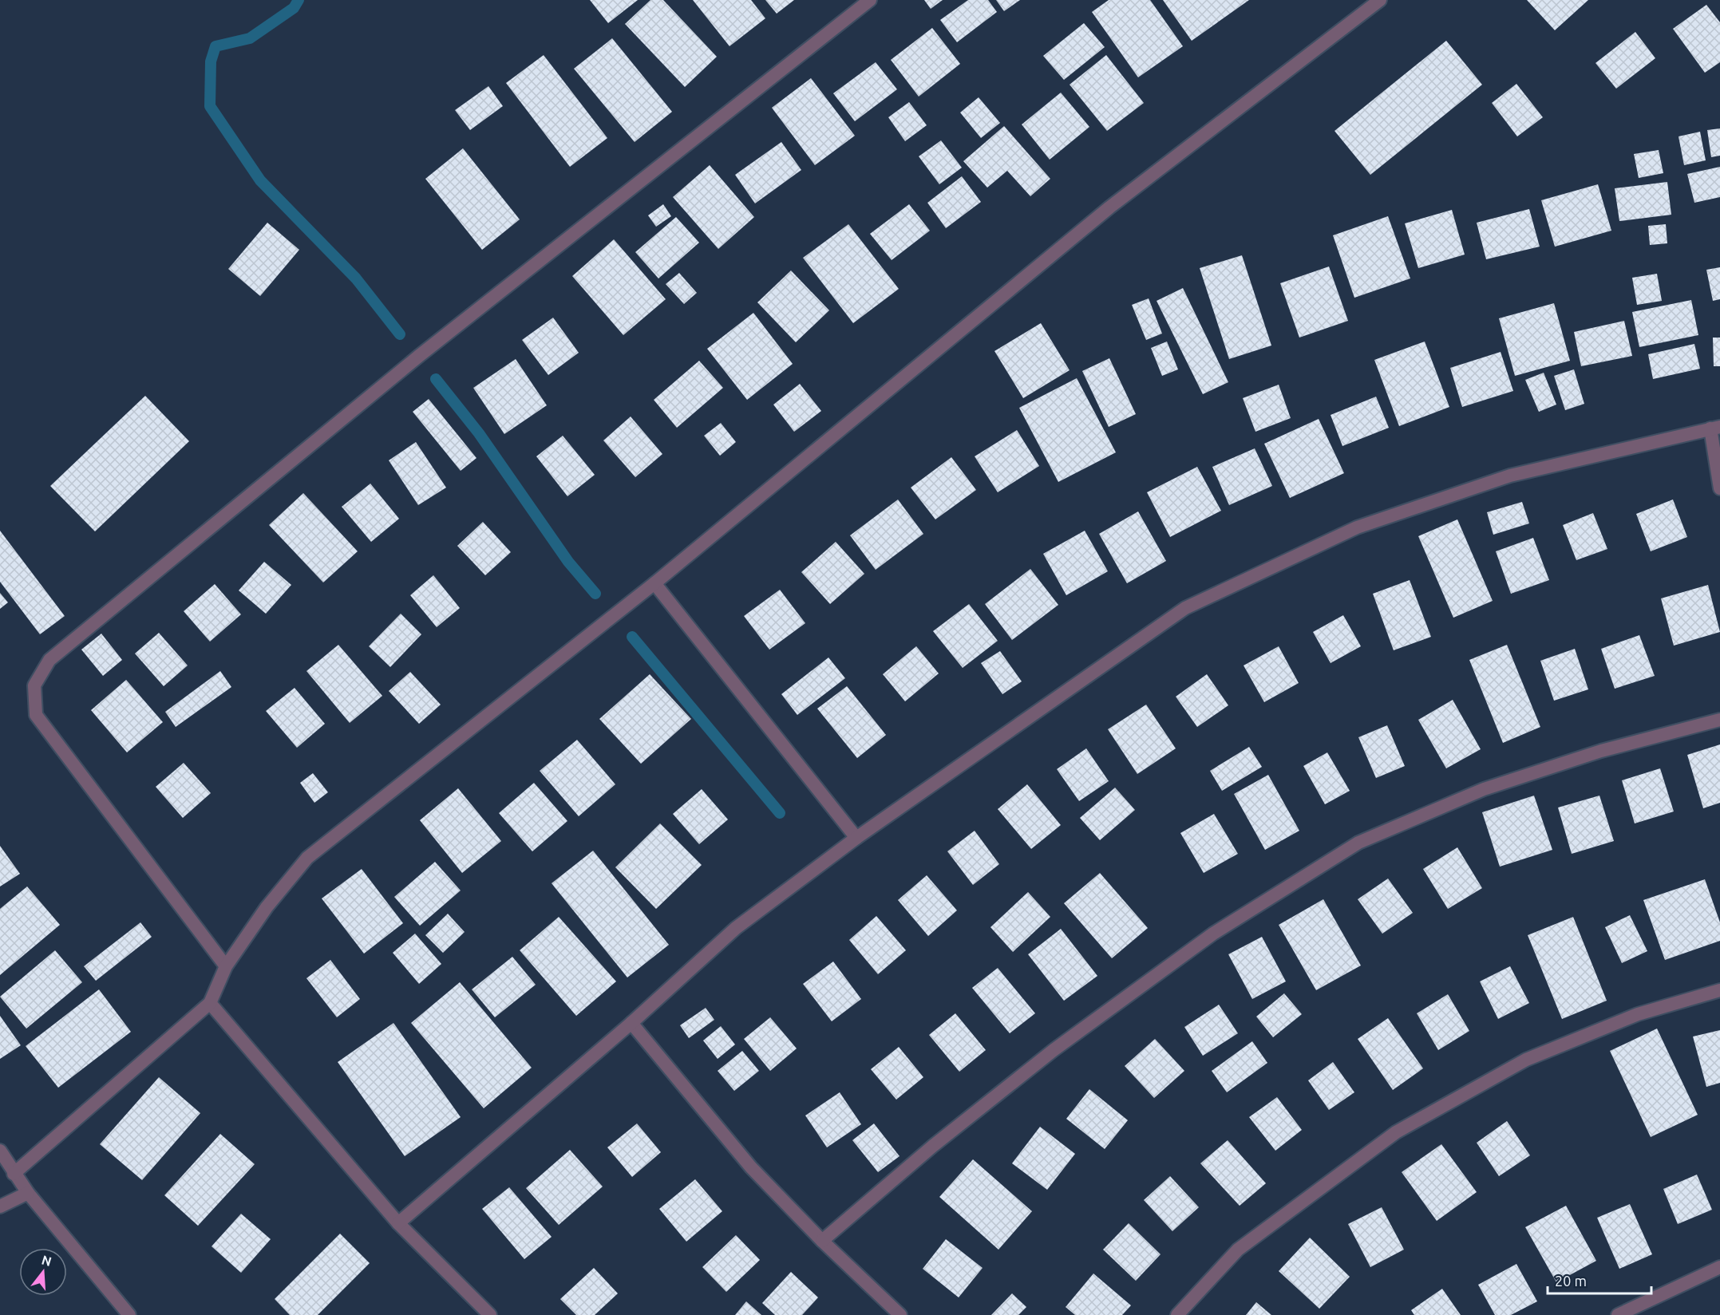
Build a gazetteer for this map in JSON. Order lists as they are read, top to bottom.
{
  "scale_bar": "20 m",
  "north": "top"
}
